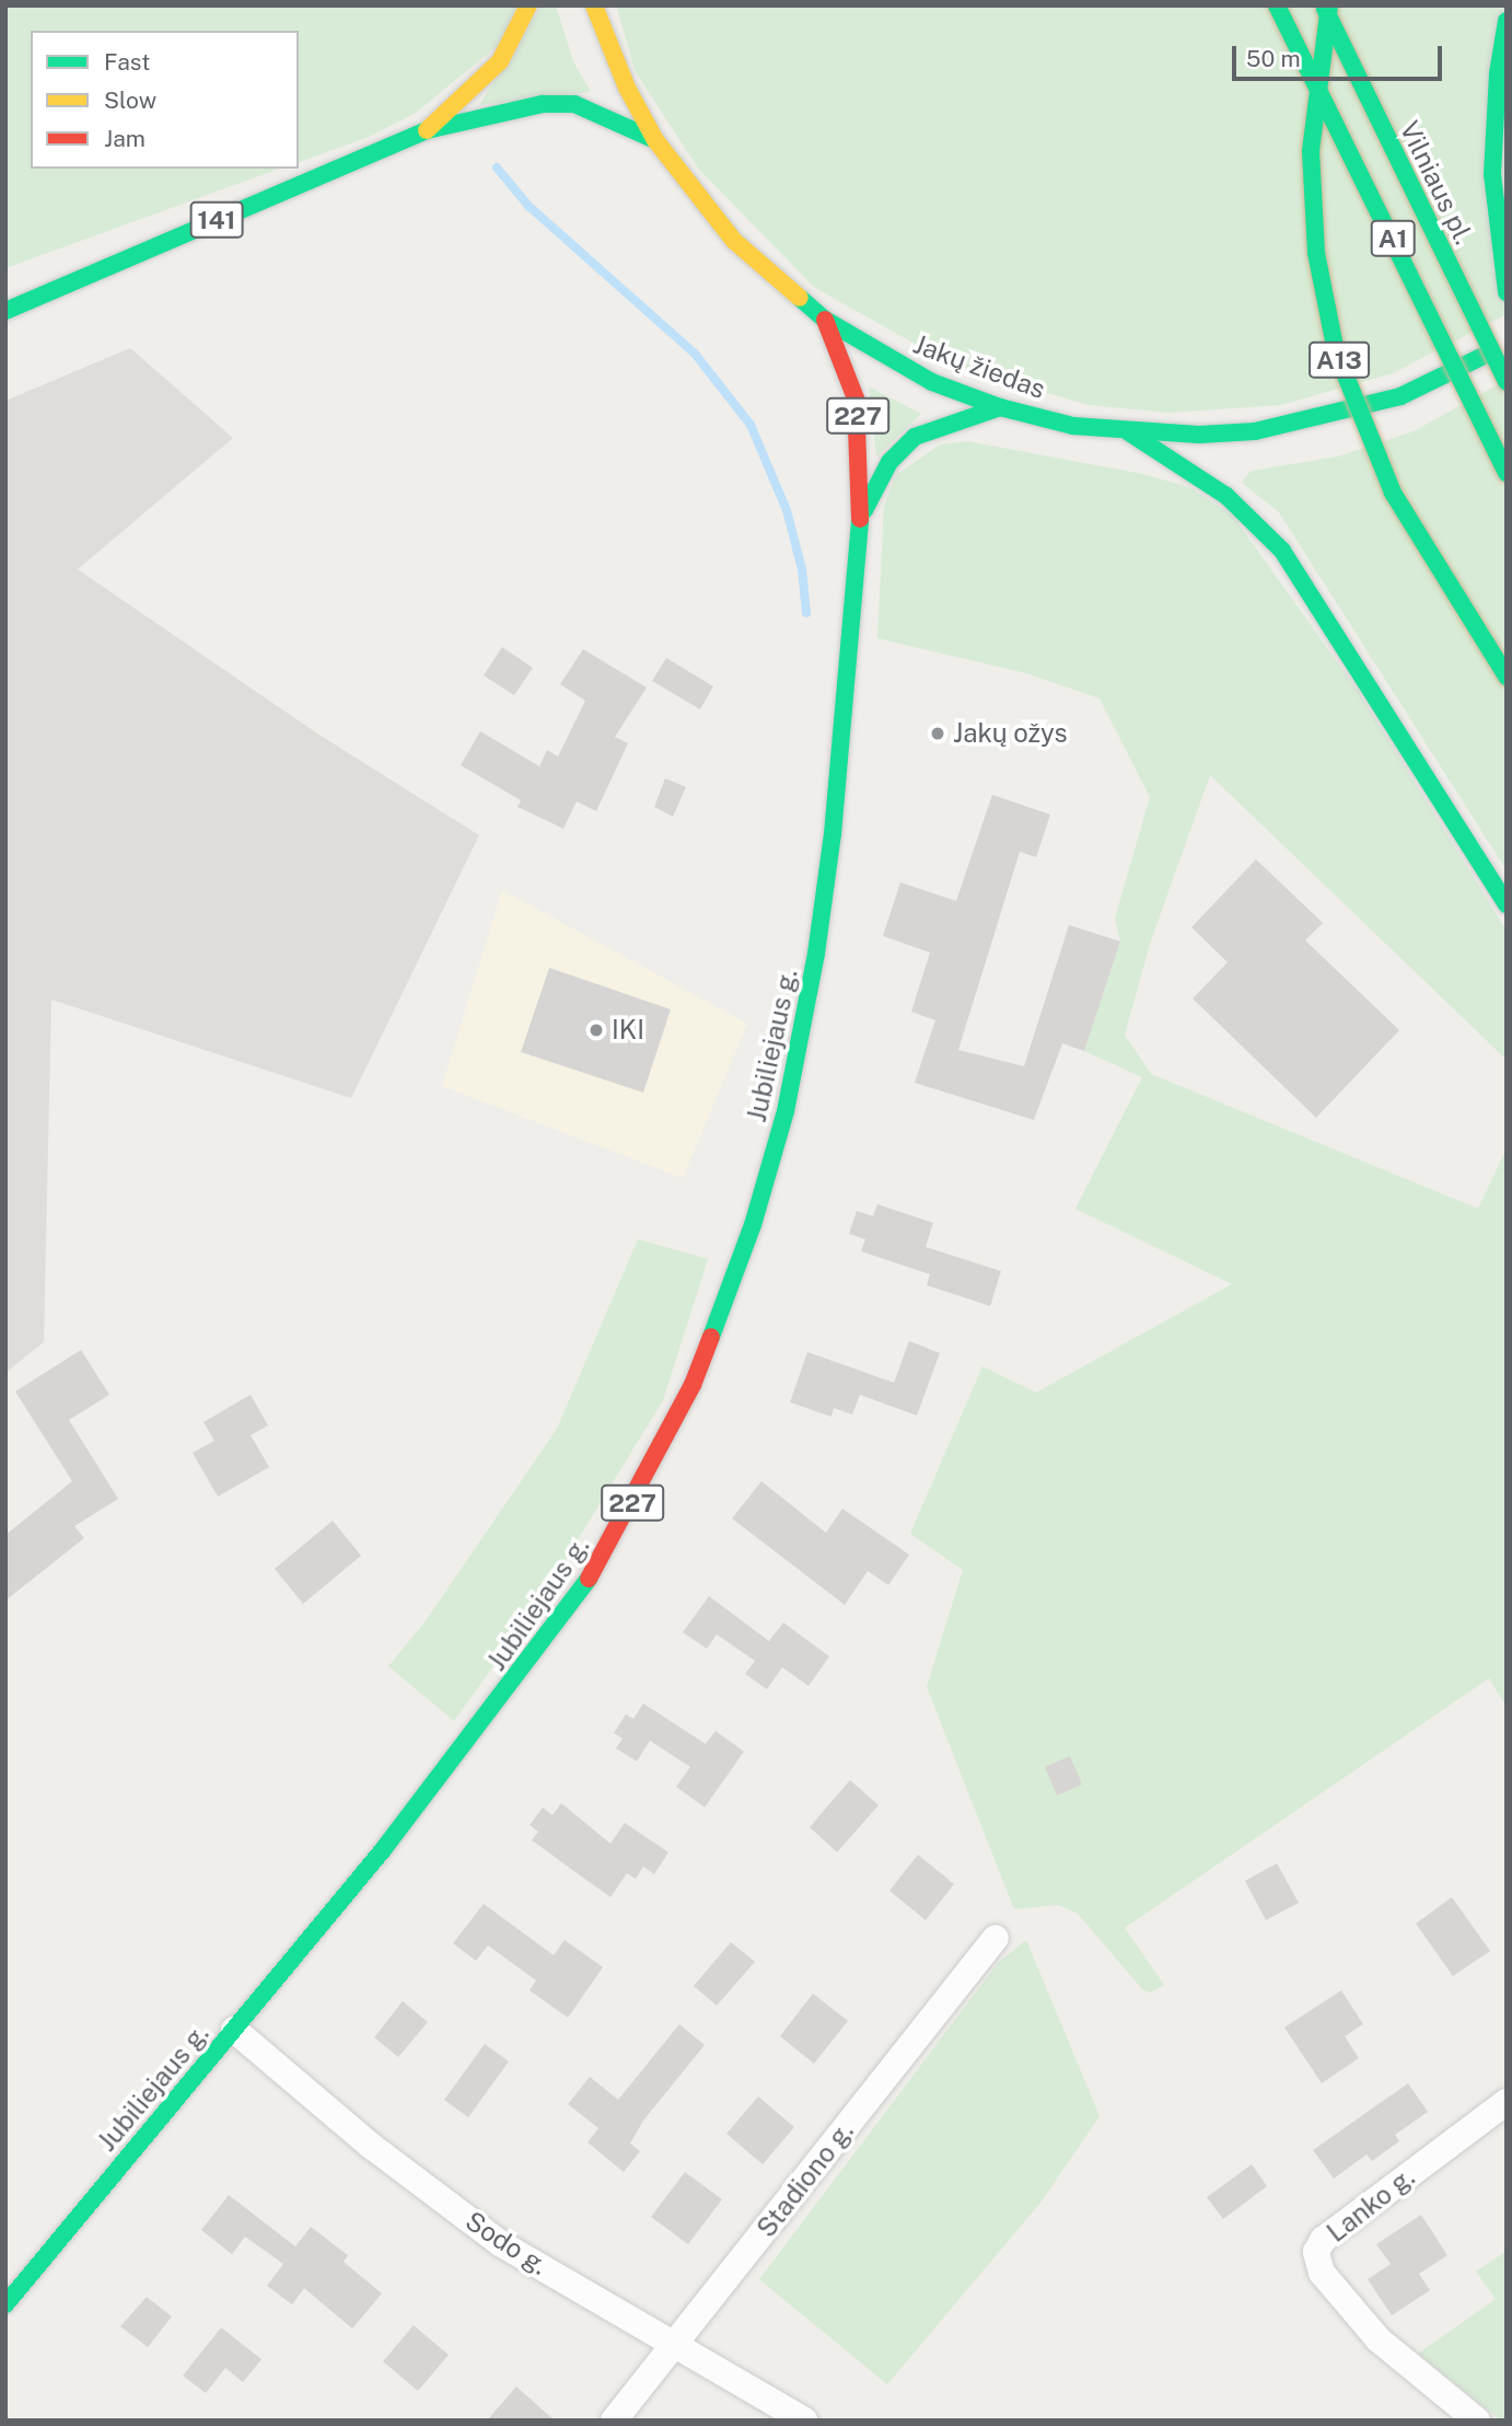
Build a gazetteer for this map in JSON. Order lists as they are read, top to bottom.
{
  "streets": {
    "main road": [
      "Vilniaus pl.",
      "141",
      "A1",
      "A13",
      "Jakų žiedas",
      "227",
      "Jubiliejaus g."
    ],
    "street": ["Stadiono g.", "Lanko g.", "Sodo g."]
  },
  "crossings": [
    ["141", "Jakų žiedas"],
    ["Jakų žiedas", "227"],
    ["227", "Jubiliejaus g."],
    ["Jubiliejaus g.", "Sodo g."],
    ["Stadiono g.", "Sodo g."]
  ],
  "places": ["Jakų ožys", "IKI"],
  "legend": ["Fast", "Slow", "Jam"],
  "scale_bar": "50 m"
}
